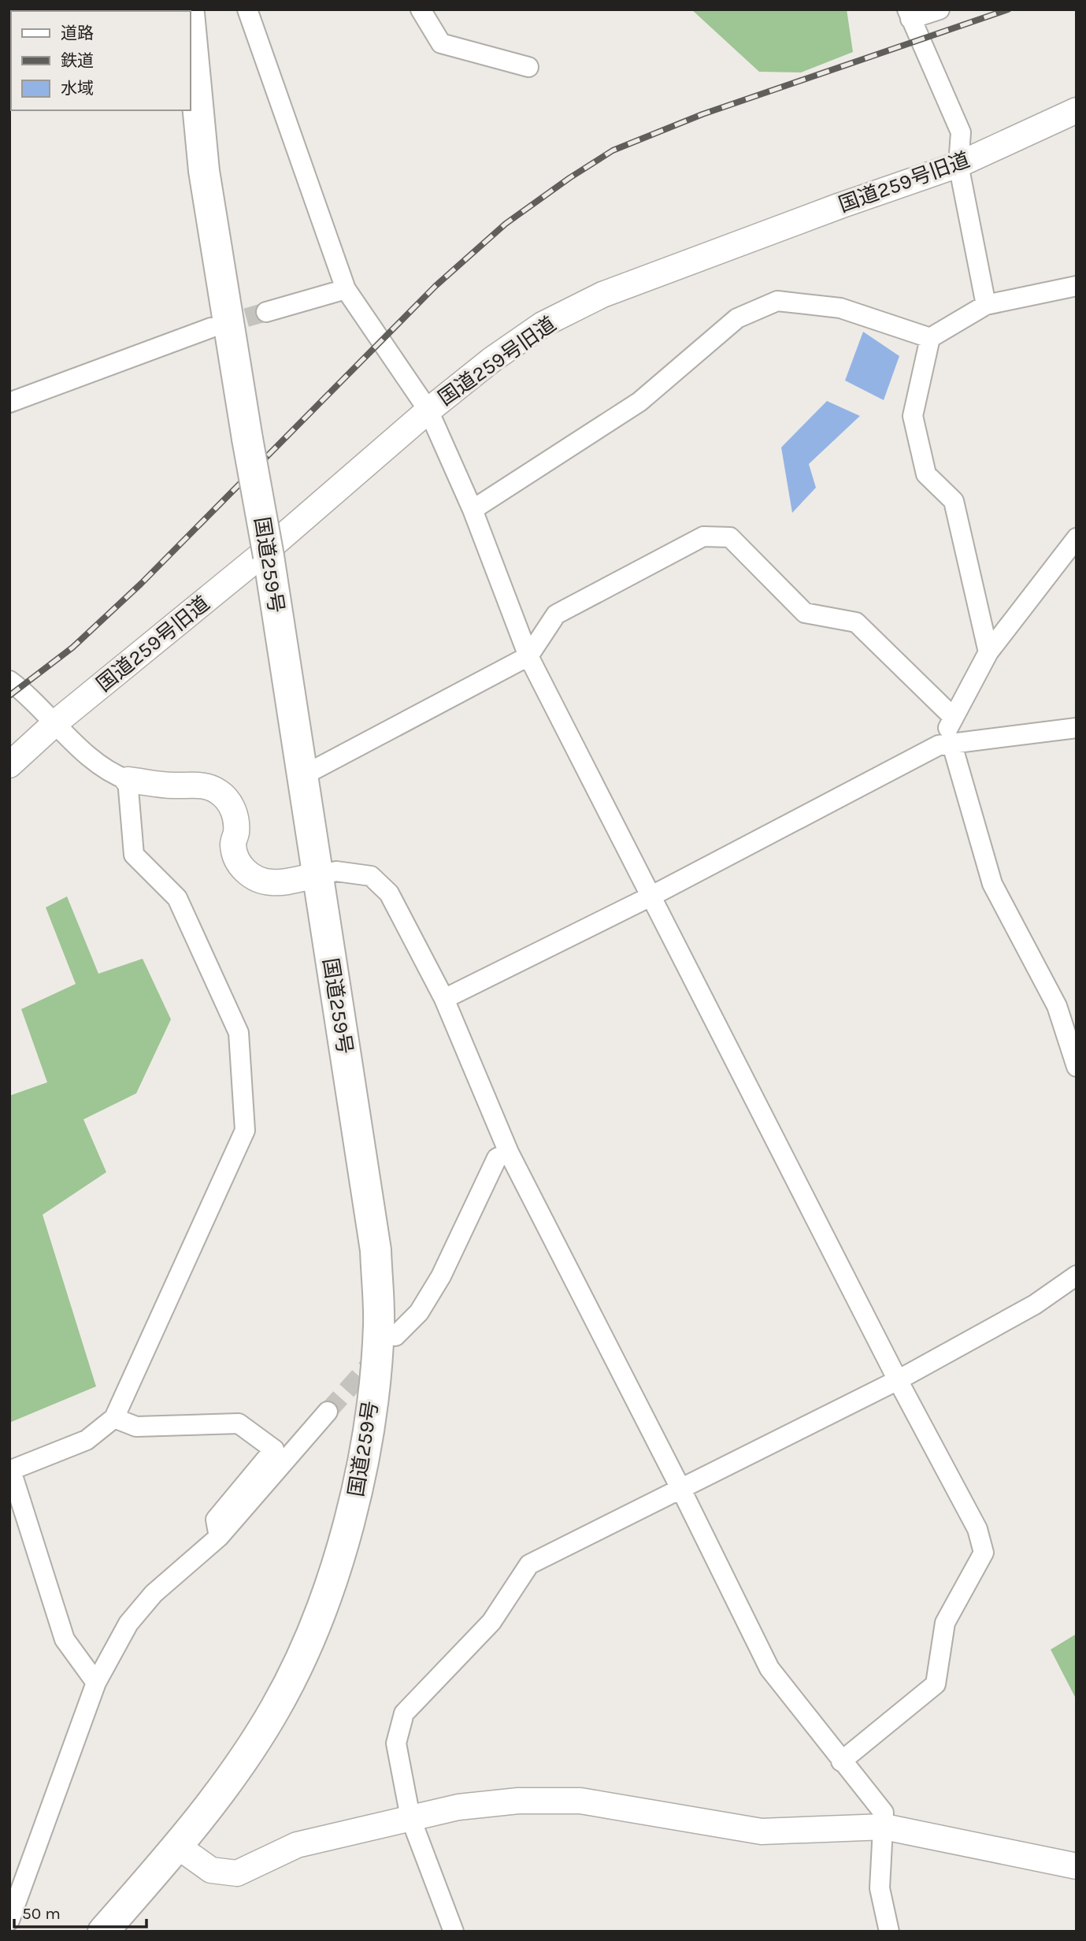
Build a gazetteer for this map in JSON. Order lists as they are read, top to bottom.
{
  "streets": {
    "highway": ["国道259号"],
    "street": ["国道259号旧道"]
  },
  "legend": ["道路", "鉄道", "水域"],
  "scale_bar": "50 m"
}
